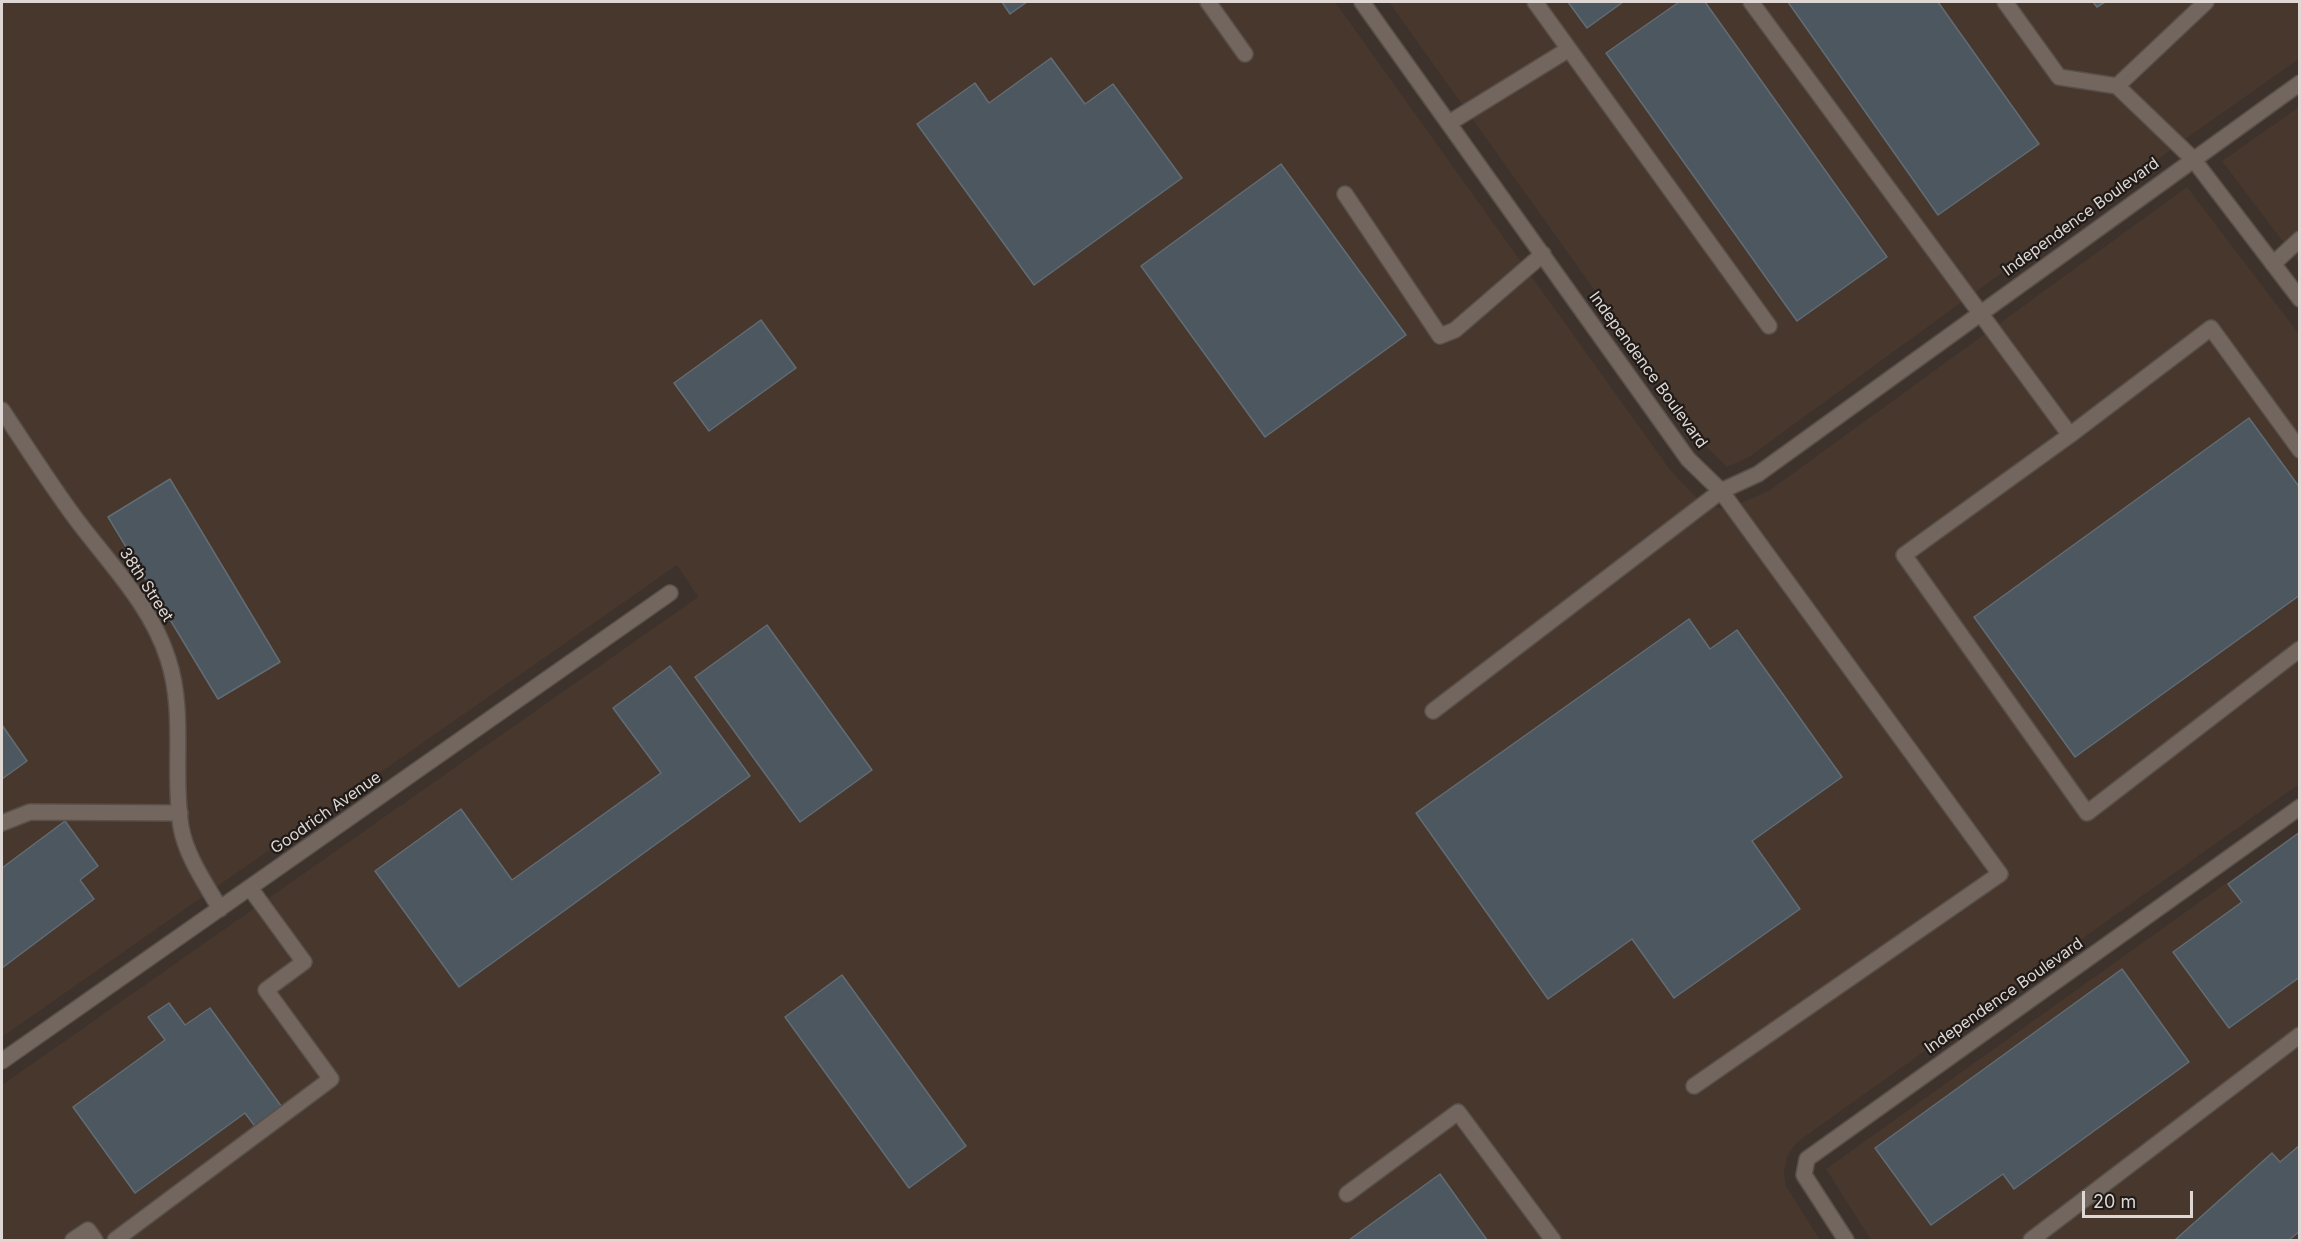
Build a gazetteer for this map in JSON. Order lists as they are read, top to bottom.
{
  "streets": {
    "street": ["Independence Boulevard", "38th Street", "Goodrich Avenue"]
  },
  "crossings": [
    ["38th Street", "Goodrich Avenue"]
  ],
  "scale_bar": "20 m"
}
